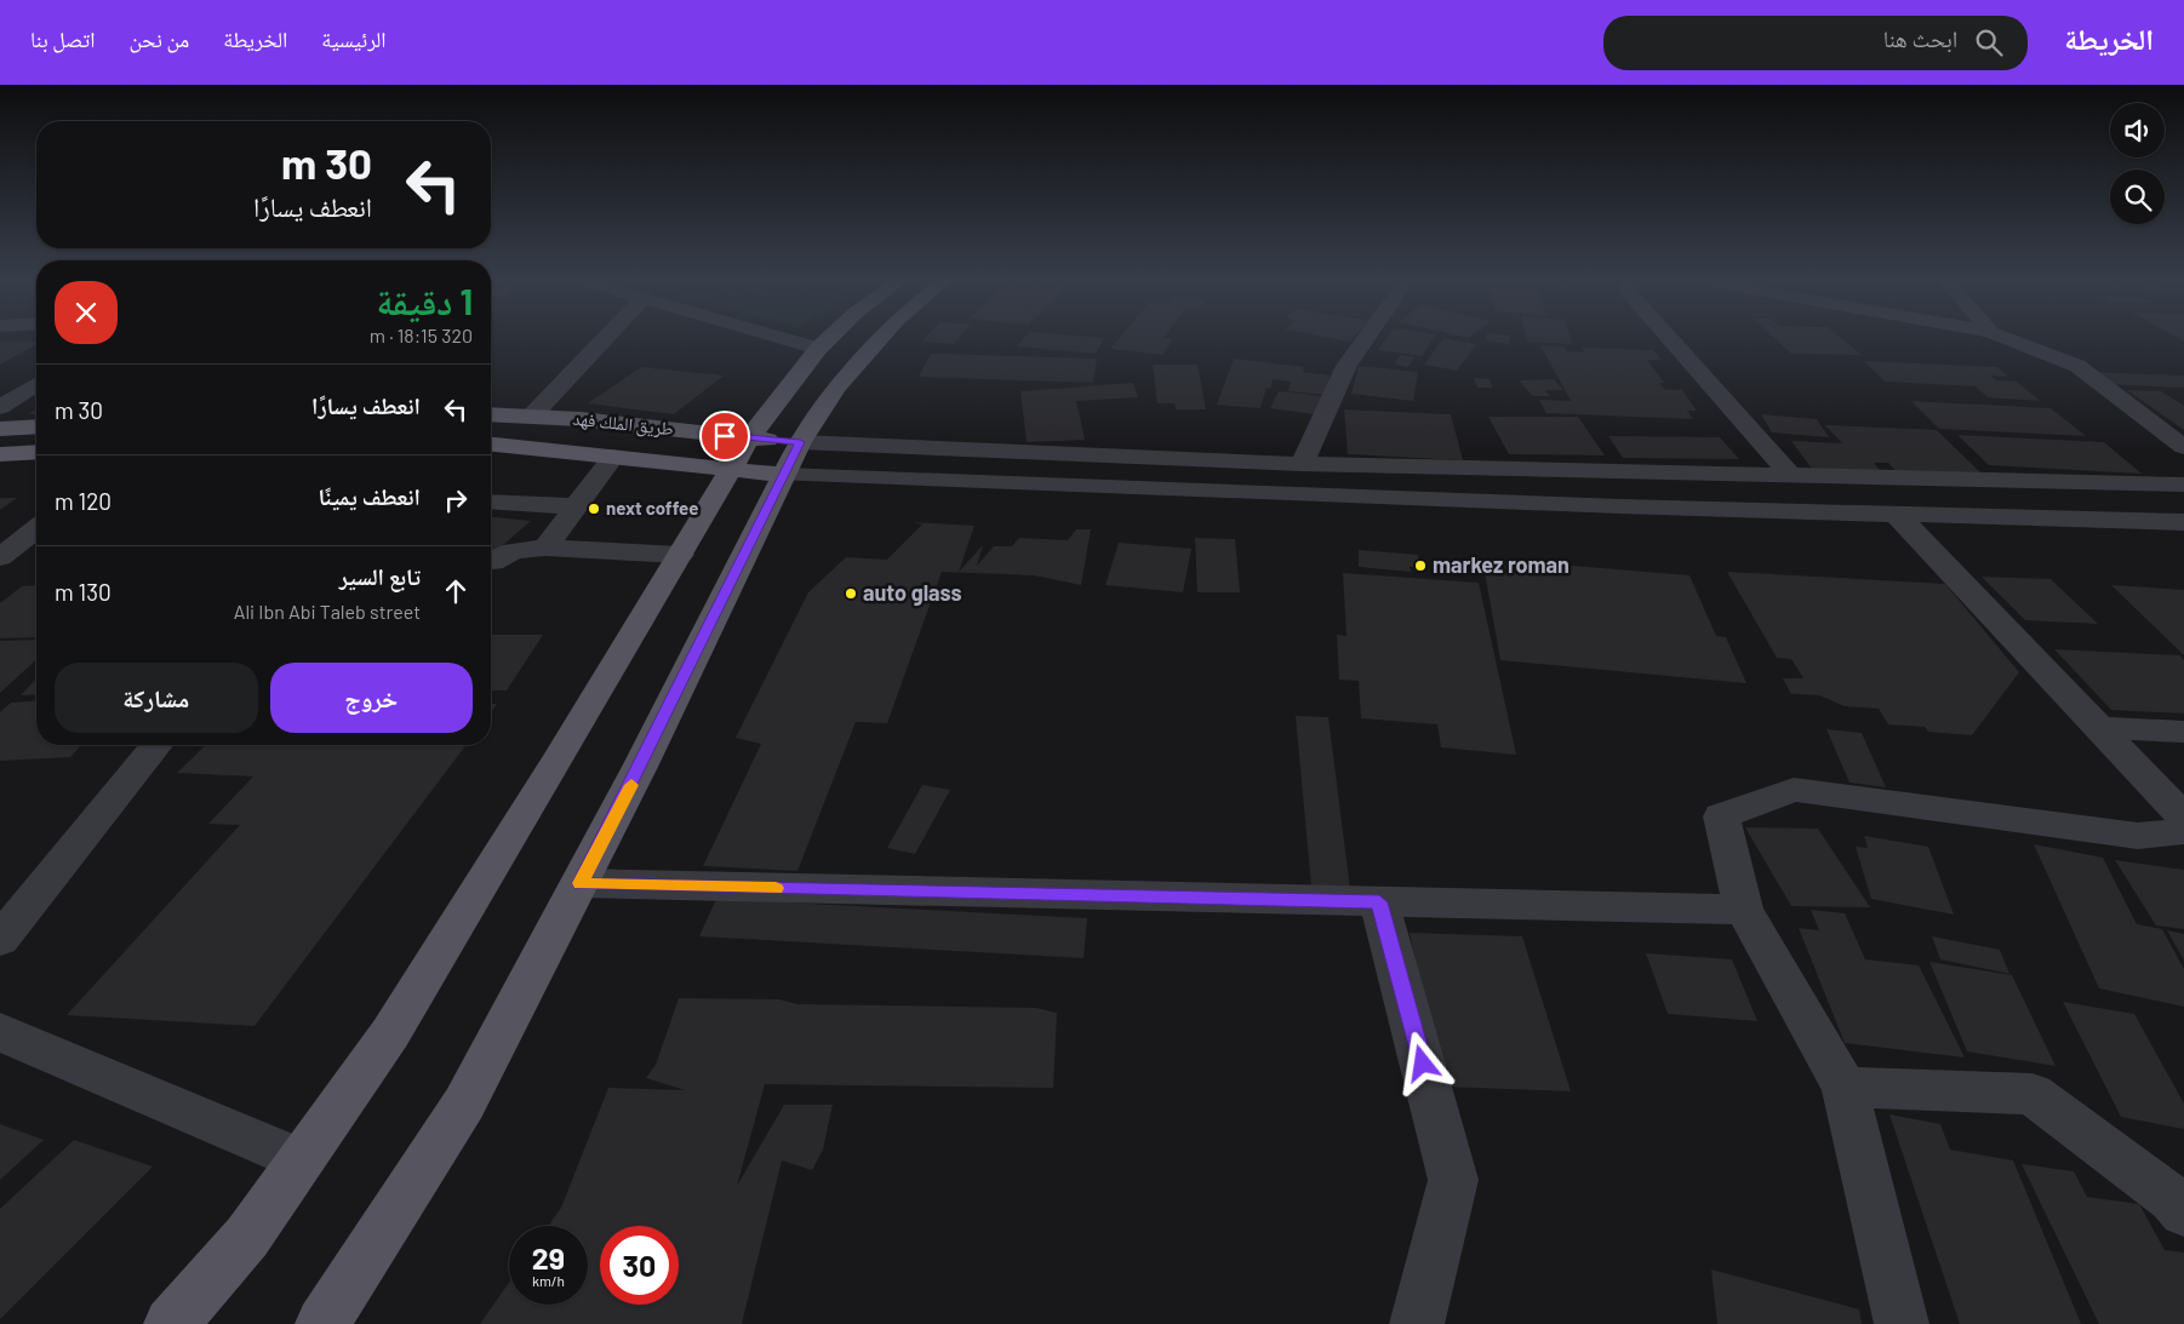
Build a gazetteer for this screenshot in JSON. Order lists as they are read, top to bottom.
{
  "streets": {
    "main road": ["طريق الملك فهد"]
  },
  "places": ["next coffee", "markez roman", "auto glass"],
  "page": {
    "header": "الخريطة",
    "search": "ابحث هنا",
    "nav": [
      "الرئيسية",
      "الخريطة",
      "من نحن",
      "اتصل بنا"
    ],
    "turn": ["30 m", "انعطف يسارًا"],
    "heading": ["1 دقيقة", "320 m · 18:15"],
    "list": [
      {
        "name": "انعطف يسارًا",
        "value": "30 m"
      },
      {
        "name": "انعطف يمينًا",
        "value": "120 m"
      },
      {
        "name": "تابع السير",
        "note": "Ali Ibn Abi Taleb street",
        "value": "130 m"
      }
    ],
    "buttons": ["خروج", "مشاركة"],
    "speed": "29 km/h",
    "limit": "30"
  }
}
